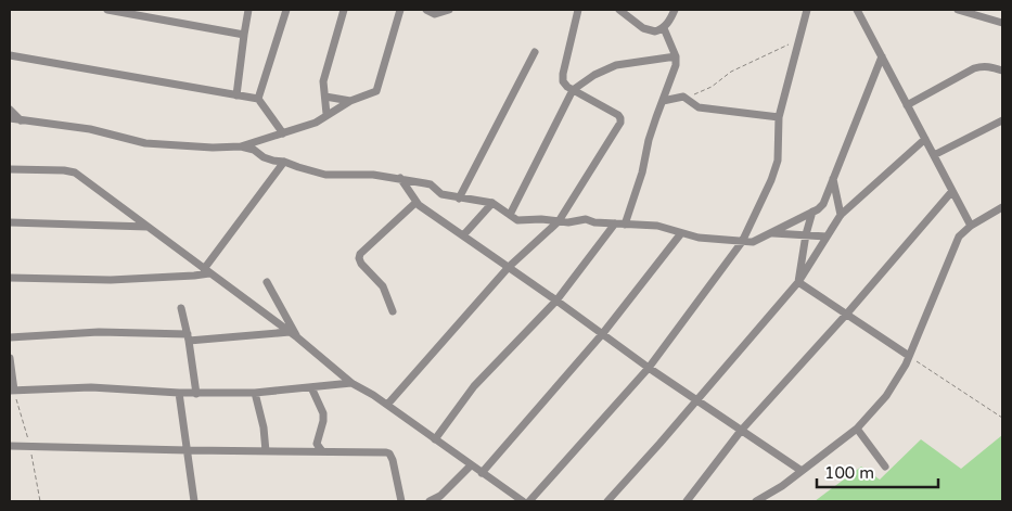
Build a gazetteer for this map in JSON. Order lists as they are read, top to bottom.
{
  "scale_bar": "100 m"
}
